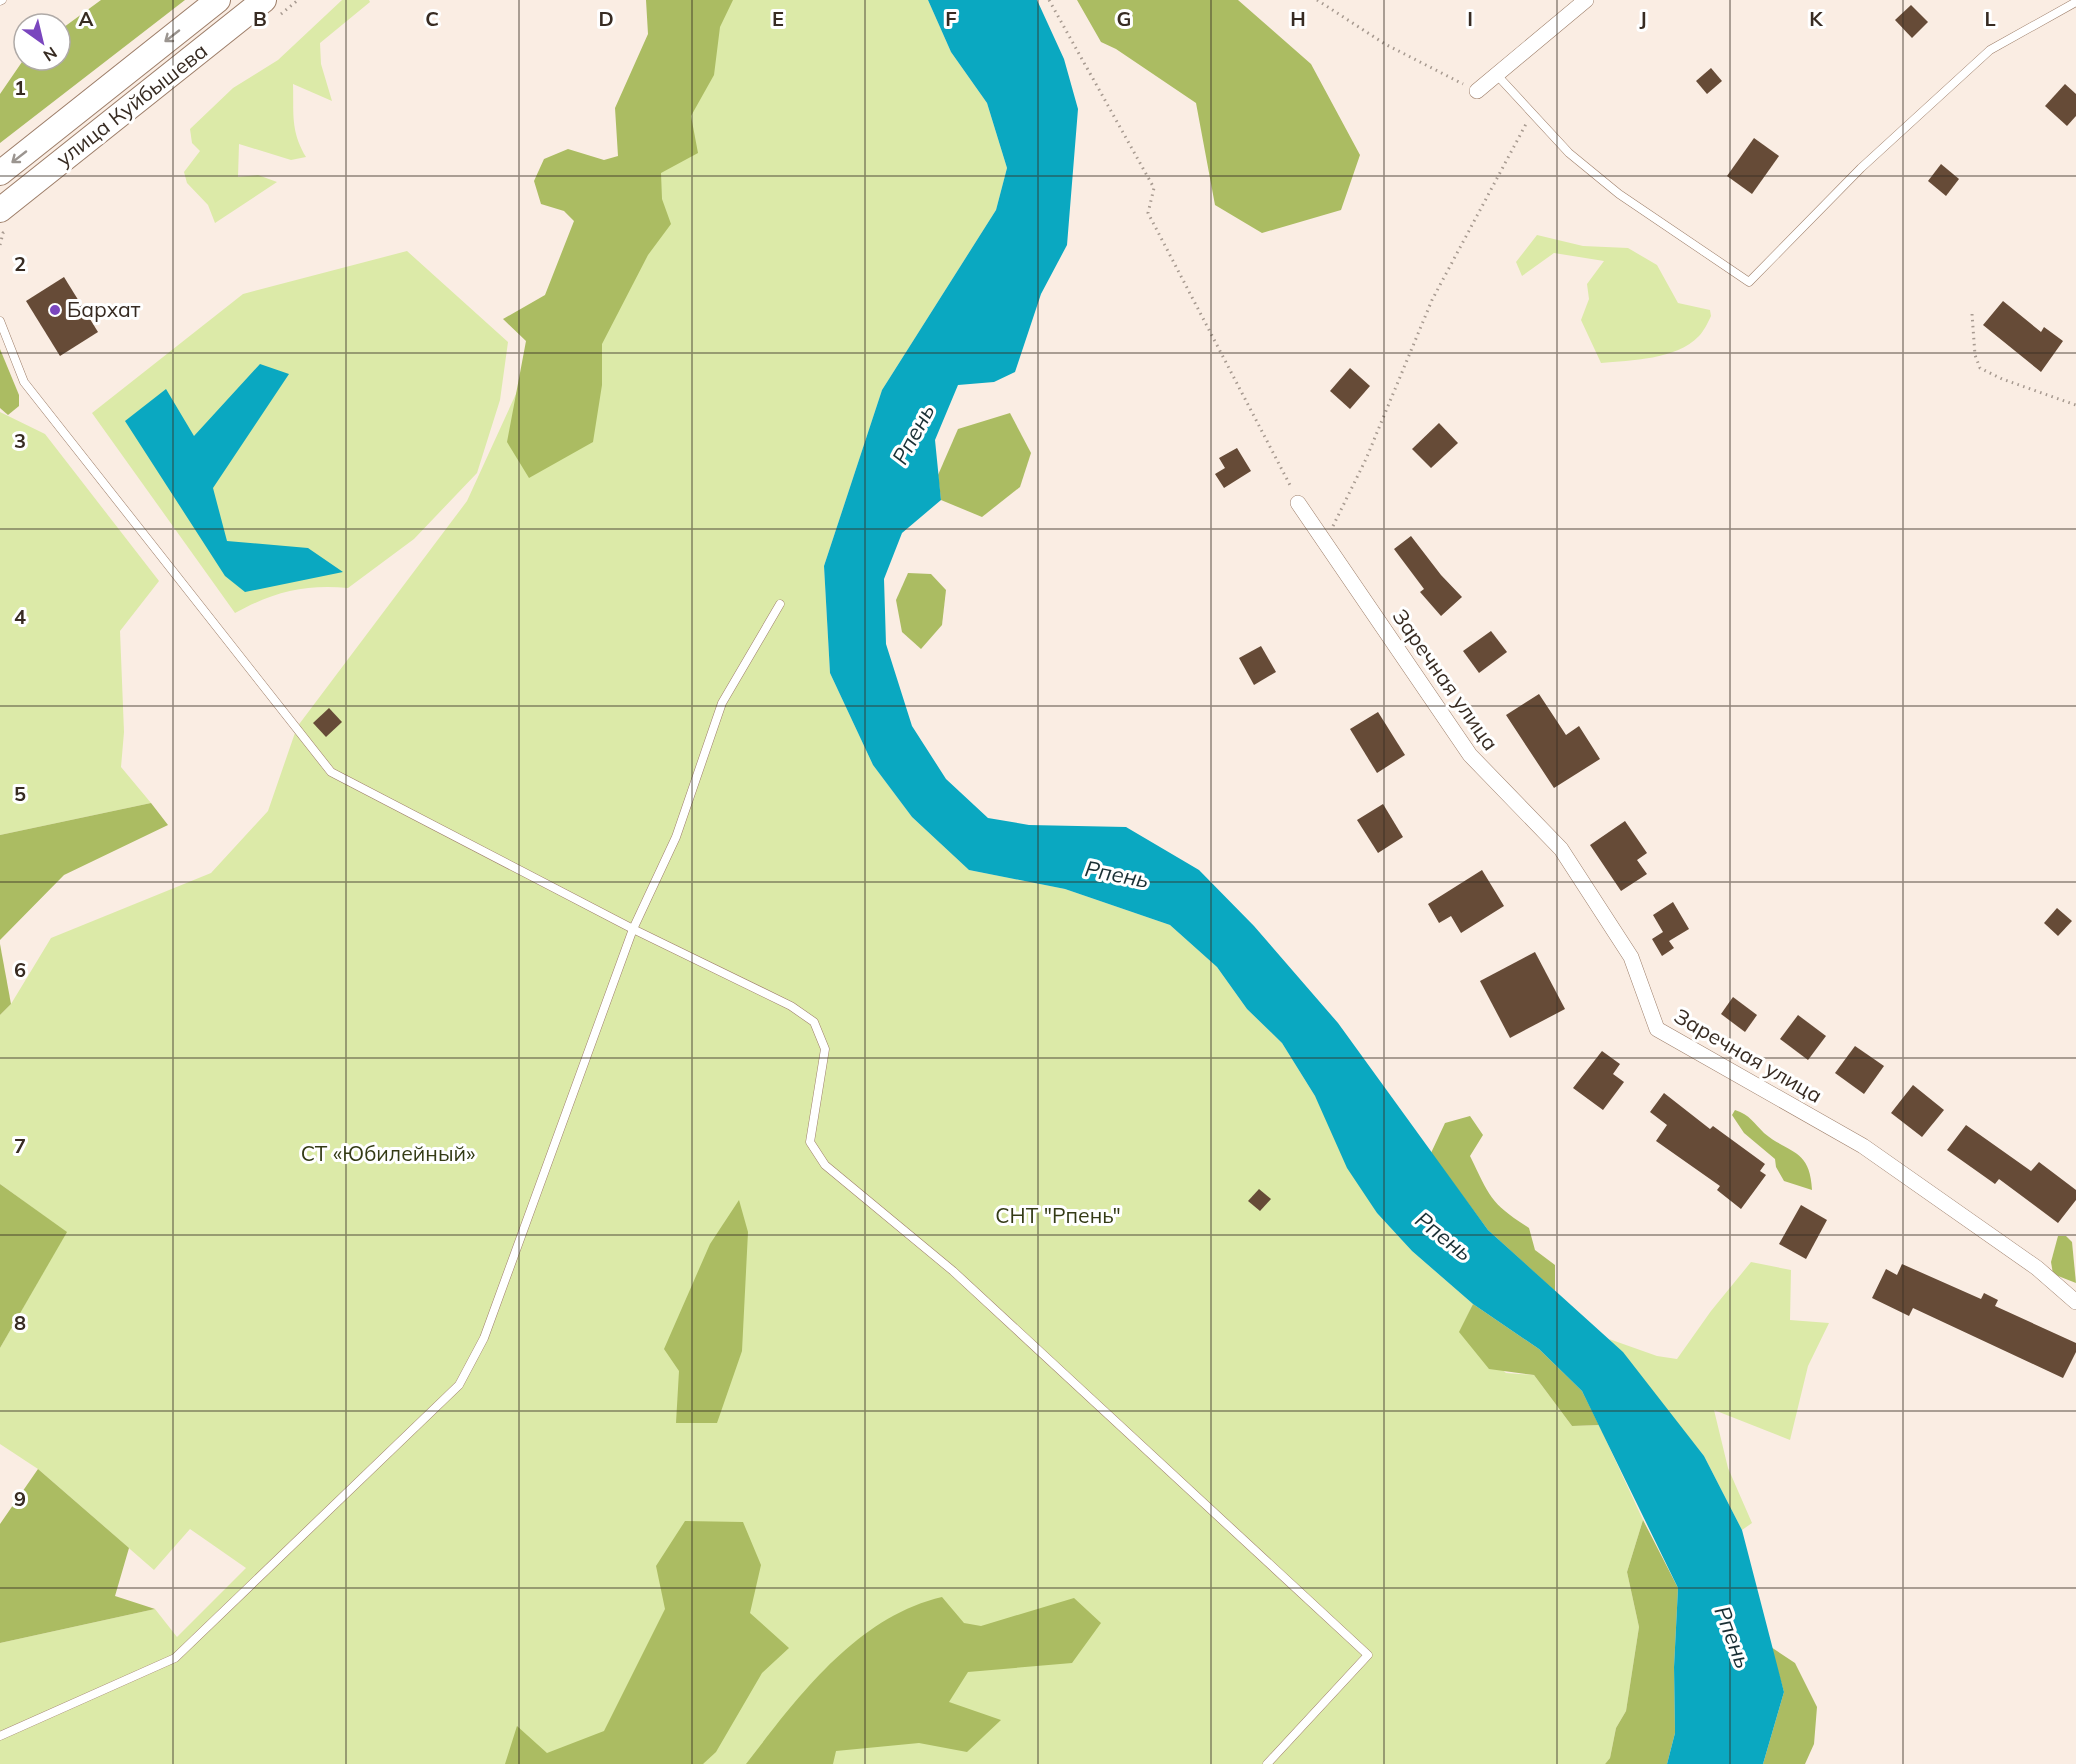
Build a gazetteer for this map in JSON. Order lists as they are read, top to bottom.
{
  "streets": {
    "highway": ["улица Куйбышева"],
    "street": ["Заречная улица"]
  },
  "water": ["Рпень"],
  "parks": ["СТ «Юбилейный»", "СНТ \"Рпень\""],
  "places": ["Бархат"],
  "north": "bottom right",
  "grid": {
    "columns": [
      "A",
      "B",
      "C",
      "D",
      "E",
      "F",
      "G",
      "H",
      "I",
      "J",
      "K",
      "L"
    ],
    "rows": [
      "1",
      "2",
      "3",
      "4",
      "5",
      "6",
      "7",
      "8",
      "9"
    ]
  }
}
